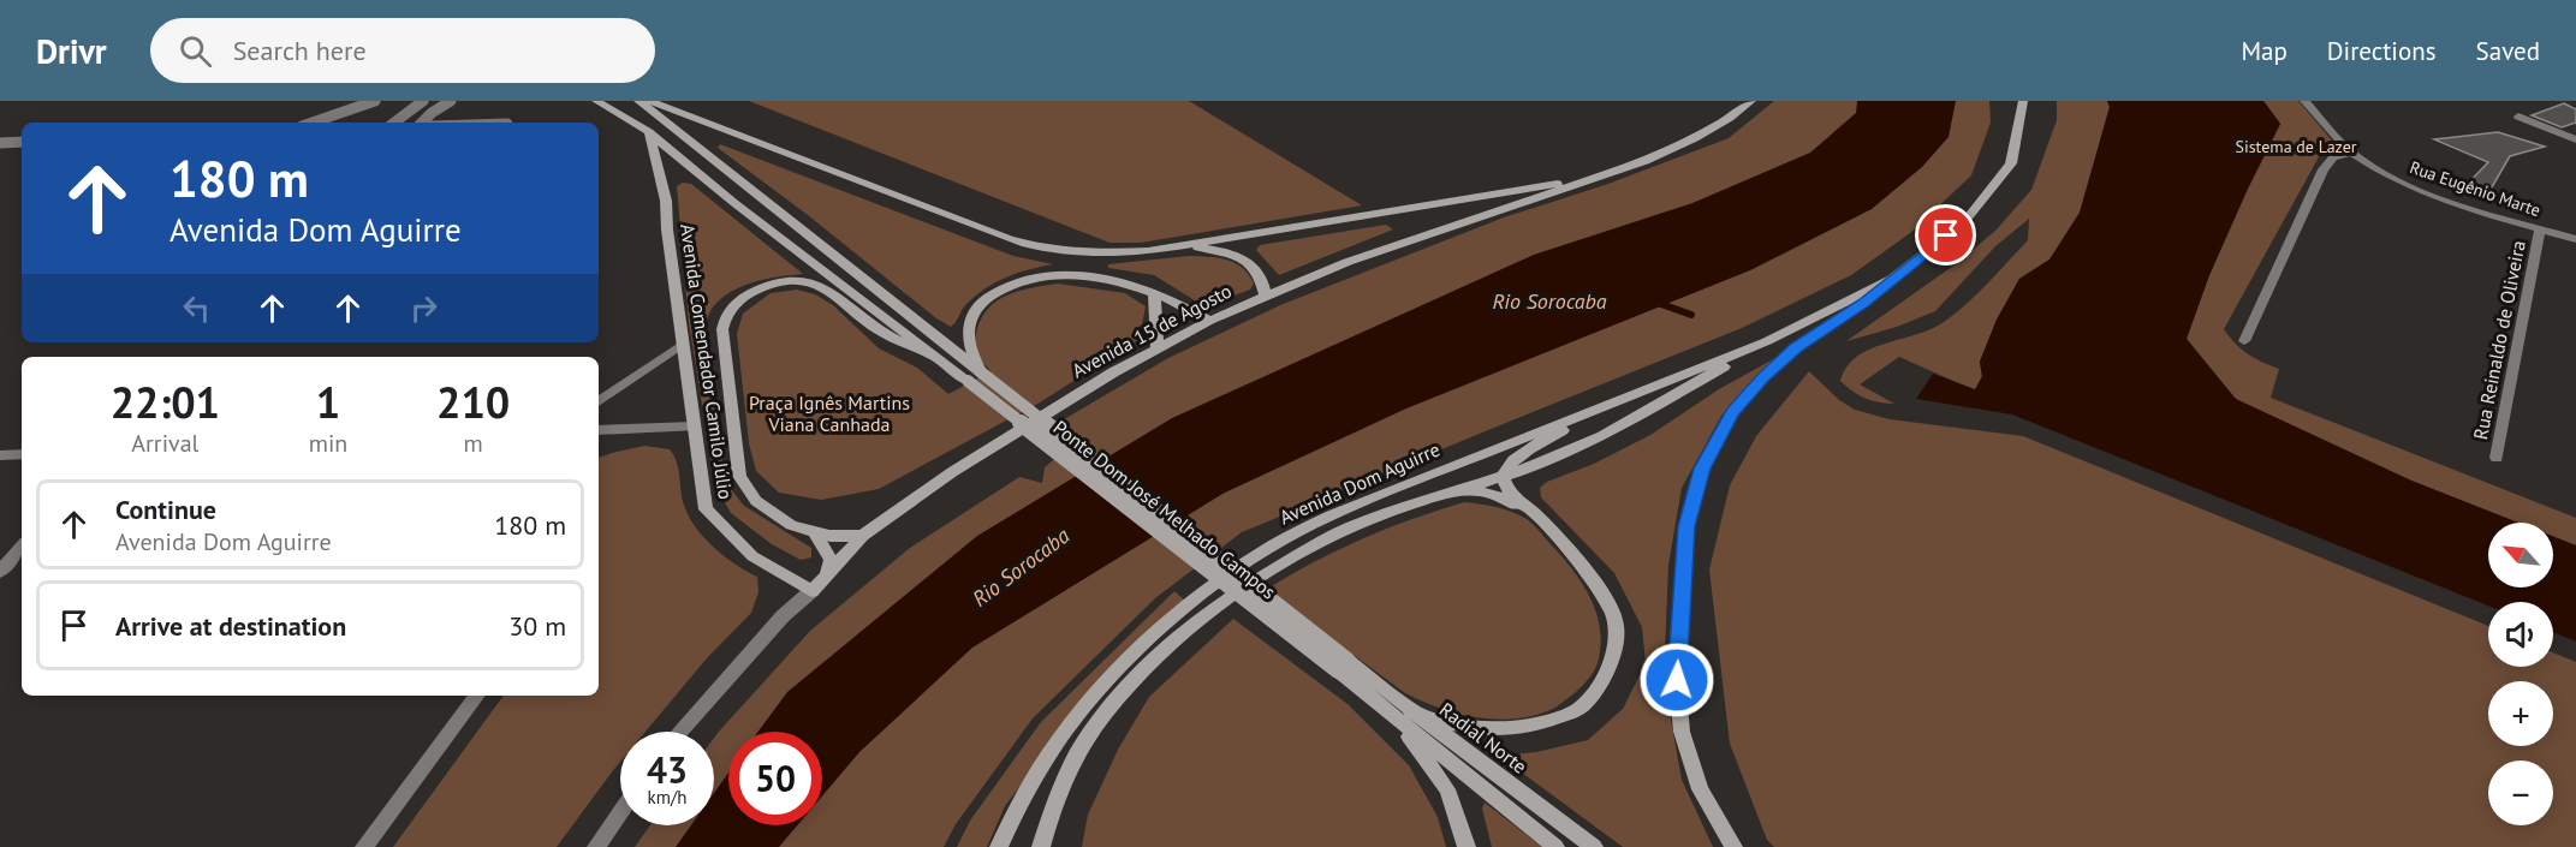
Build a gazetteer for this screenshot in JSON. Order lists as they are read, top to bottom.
{
  "streets": {
    "main road": [
      "Avenida 15 de Agosto",
      "Avenida Comendador Camilo Júlio",
      "Avenida Dom Aguirre",
      "Ponte Dom José Melhado Campos",
      "Radial Norte"
    ],
    "street": ["Rua Eugênio Marte", "Rua Reinaldo de Oliveira"]
  },
  "crossings": [
    ["Rua Eugênio Marte", "Rua Reinaldo de Oliveira"],
    ["Avenida 15 de Agosto", "Avenida Comendador Camilo Júlio"],
    ["Ponte Dom José Melhado Campos", "Radial Norte"]
  ],
  "water": ["Rio Sorocaba"],
  "parks": ["Sistema de Lazer", "Praça Ignês Martins Viana Canhada"],
  "north": "top left",
  "page": {
    "header": "Drivr",
    "search": "Search here",
    "nav": ["Map", "Directions", "Saved"],
    "turn": ["180 m", "Avenida Dom Aguirre"],
    "eta": [
      "22:01",
      "Arrival",
      "1",
      "min",
      "210",
      "m"
    ],
    "list": [
      {
        "name": "Continue",
        "note": "Avenida Dom Aguirre",
        "value": "180 m"
      },
      {
        "name": "Arrive at destination",
        "value": "30 m"
      }
    ],
    "map_buttons": ["+", "−"],
    "speed": "43 km/h",
    "limit": "50"
  }
}
